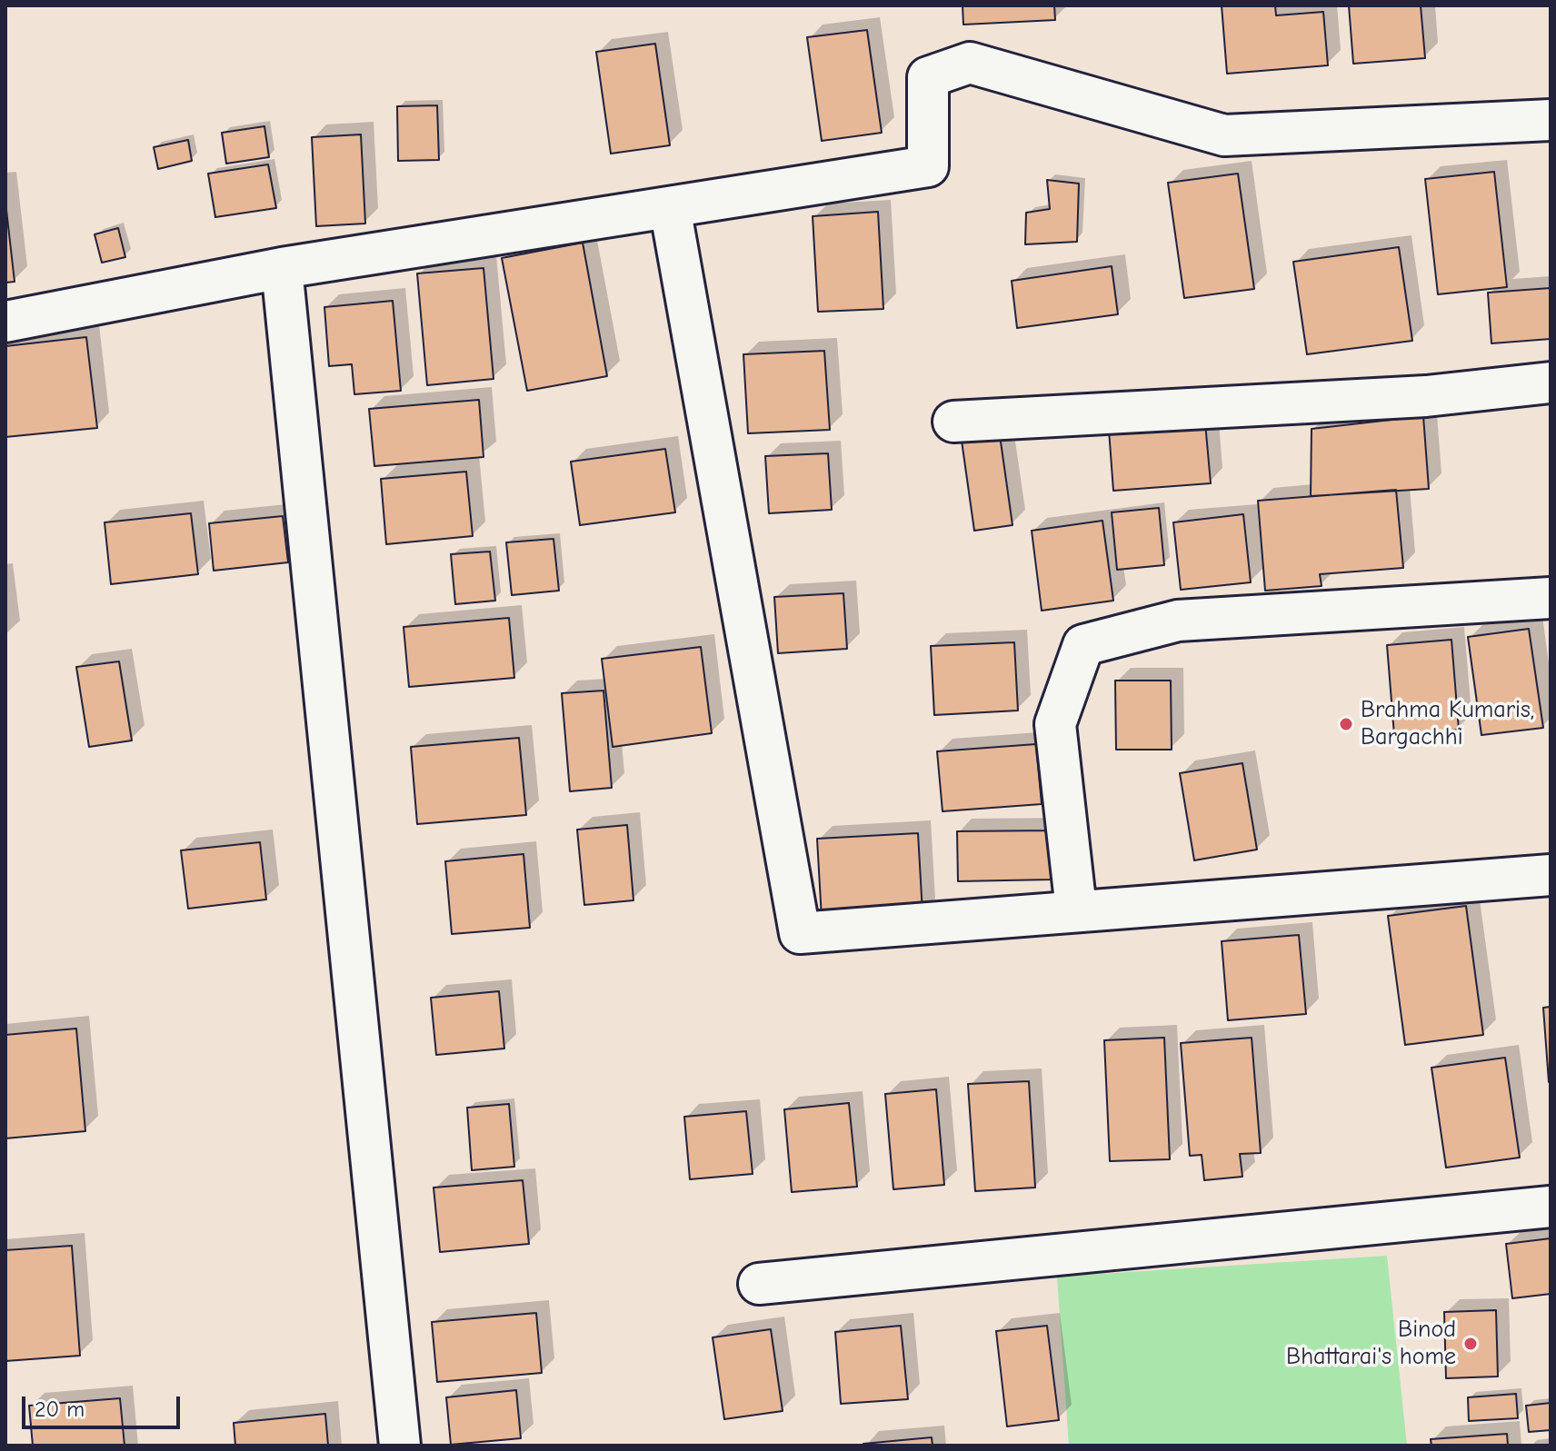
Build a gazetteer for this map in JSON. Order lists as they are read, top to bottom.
{
  "places": ["Brahma Kumaris, Bargachhi", "Binod Bhattarai's home"],
  "scale_bar": "20 m"
}
